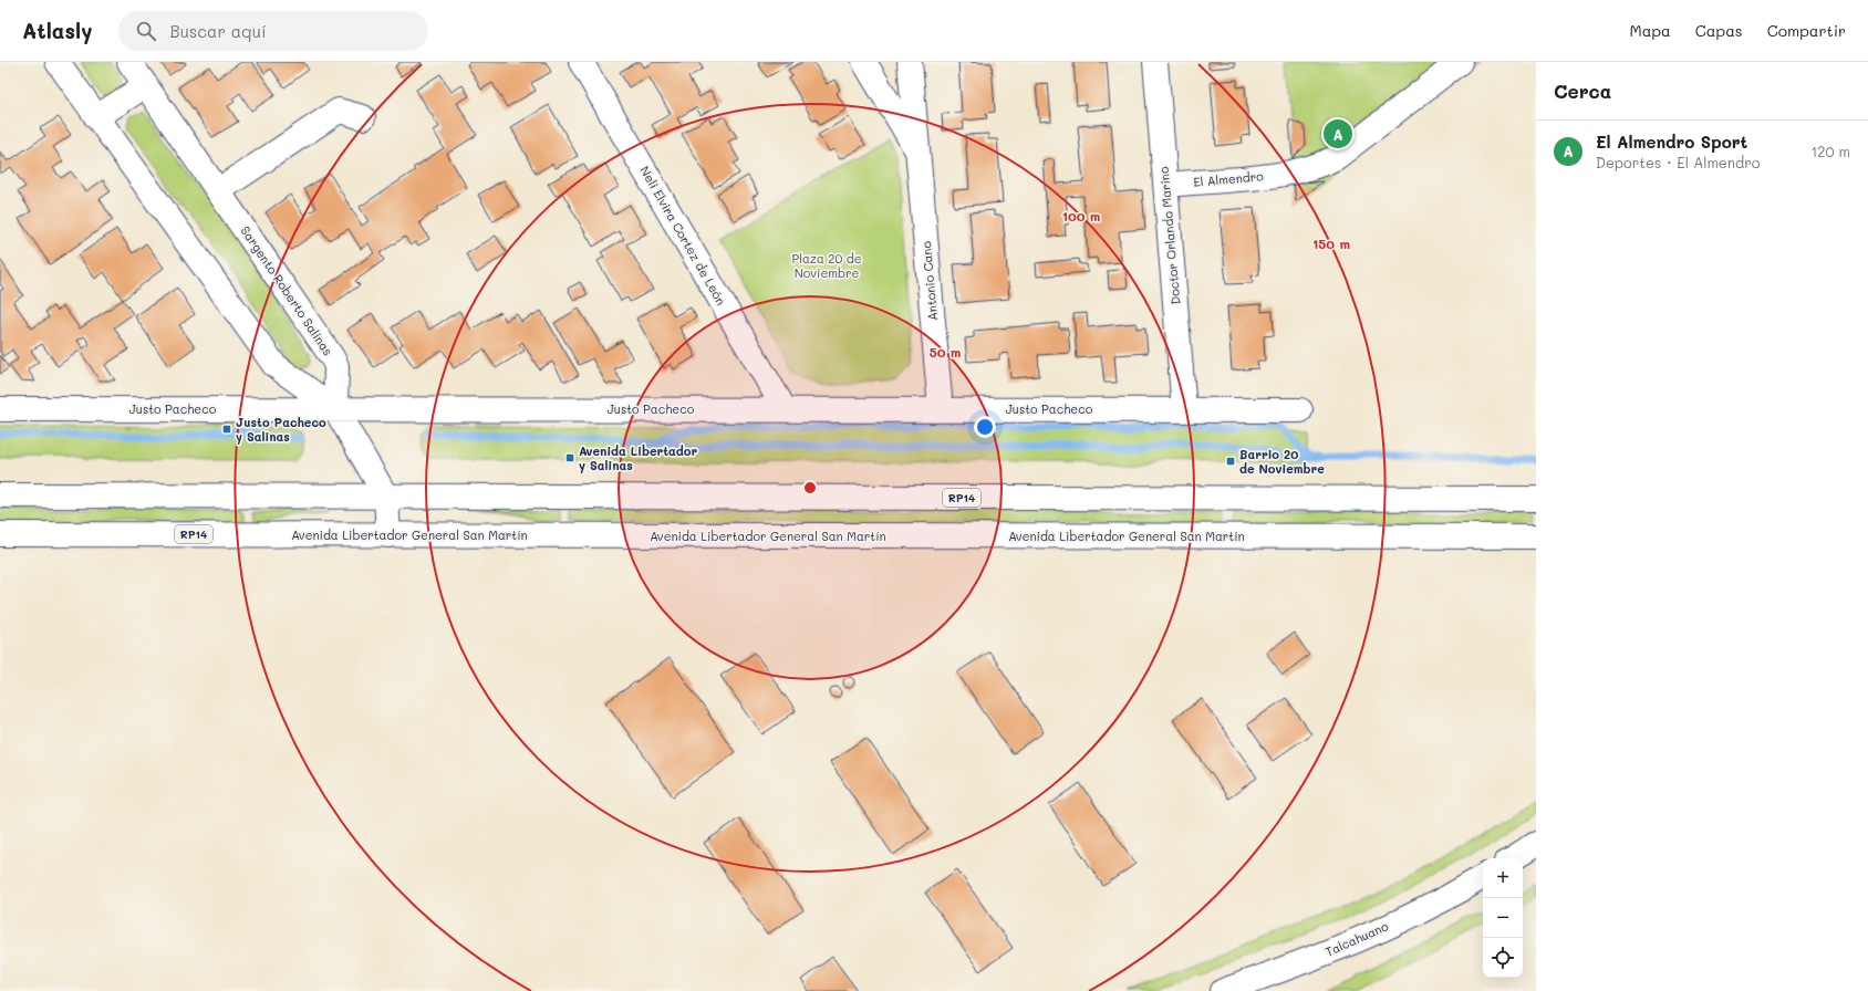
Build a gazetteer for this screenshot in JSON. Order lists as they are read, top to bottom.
{
  "streets": {
    "street": [
      "El Almendro",
      "Neli Elvira Cortez de León",
      "Doctor Orlando Marino",
      "Antonio Cano",
      "Sargento Roberto Salinas",
      "Justo Pacheco",
      "RP14",
      "Avenida Libertador General San Martín",
      "Talcahuano"
    ]
  },
  "crossings": [
    ["El Almendro", "Doctor Orlando Marino"],
    ["Neli Elvira Cortez de León", "Justo Pacheco"],
    ["Doctor Orlando Marino", "Justo Pacheco"],
    ["Antonio Cano", "Justo Pacheco"],
    ["Sargento Roberto Salinas", "Justo Pacheco"]
  ],
  "parks": ["Plaza 20 de Noviembre"],
  "places": {
    "transit": ["Justo Pacheco y Salinas", "Avenida Libertador y Salinas", "Barrio 20 de Noviembre"]
  },
  "page": {
    "header": "Atlasly",
    "search": "Buscar aquí",
    "nav": ["Mapa", "Capas", "Compartir"],
    "heading": "Cerca",
    "pins": "A",
    "list": [
      {
        "mark": "A",
        "name": "El Almendro Sport",
        "note": "Deportes · El Almendro",
        "value": "120 m"
      }
    ],
    "map_buttons": ["+", "−"]
  },
  "rings": ["100 m", "150 m", "50 m"]
}
